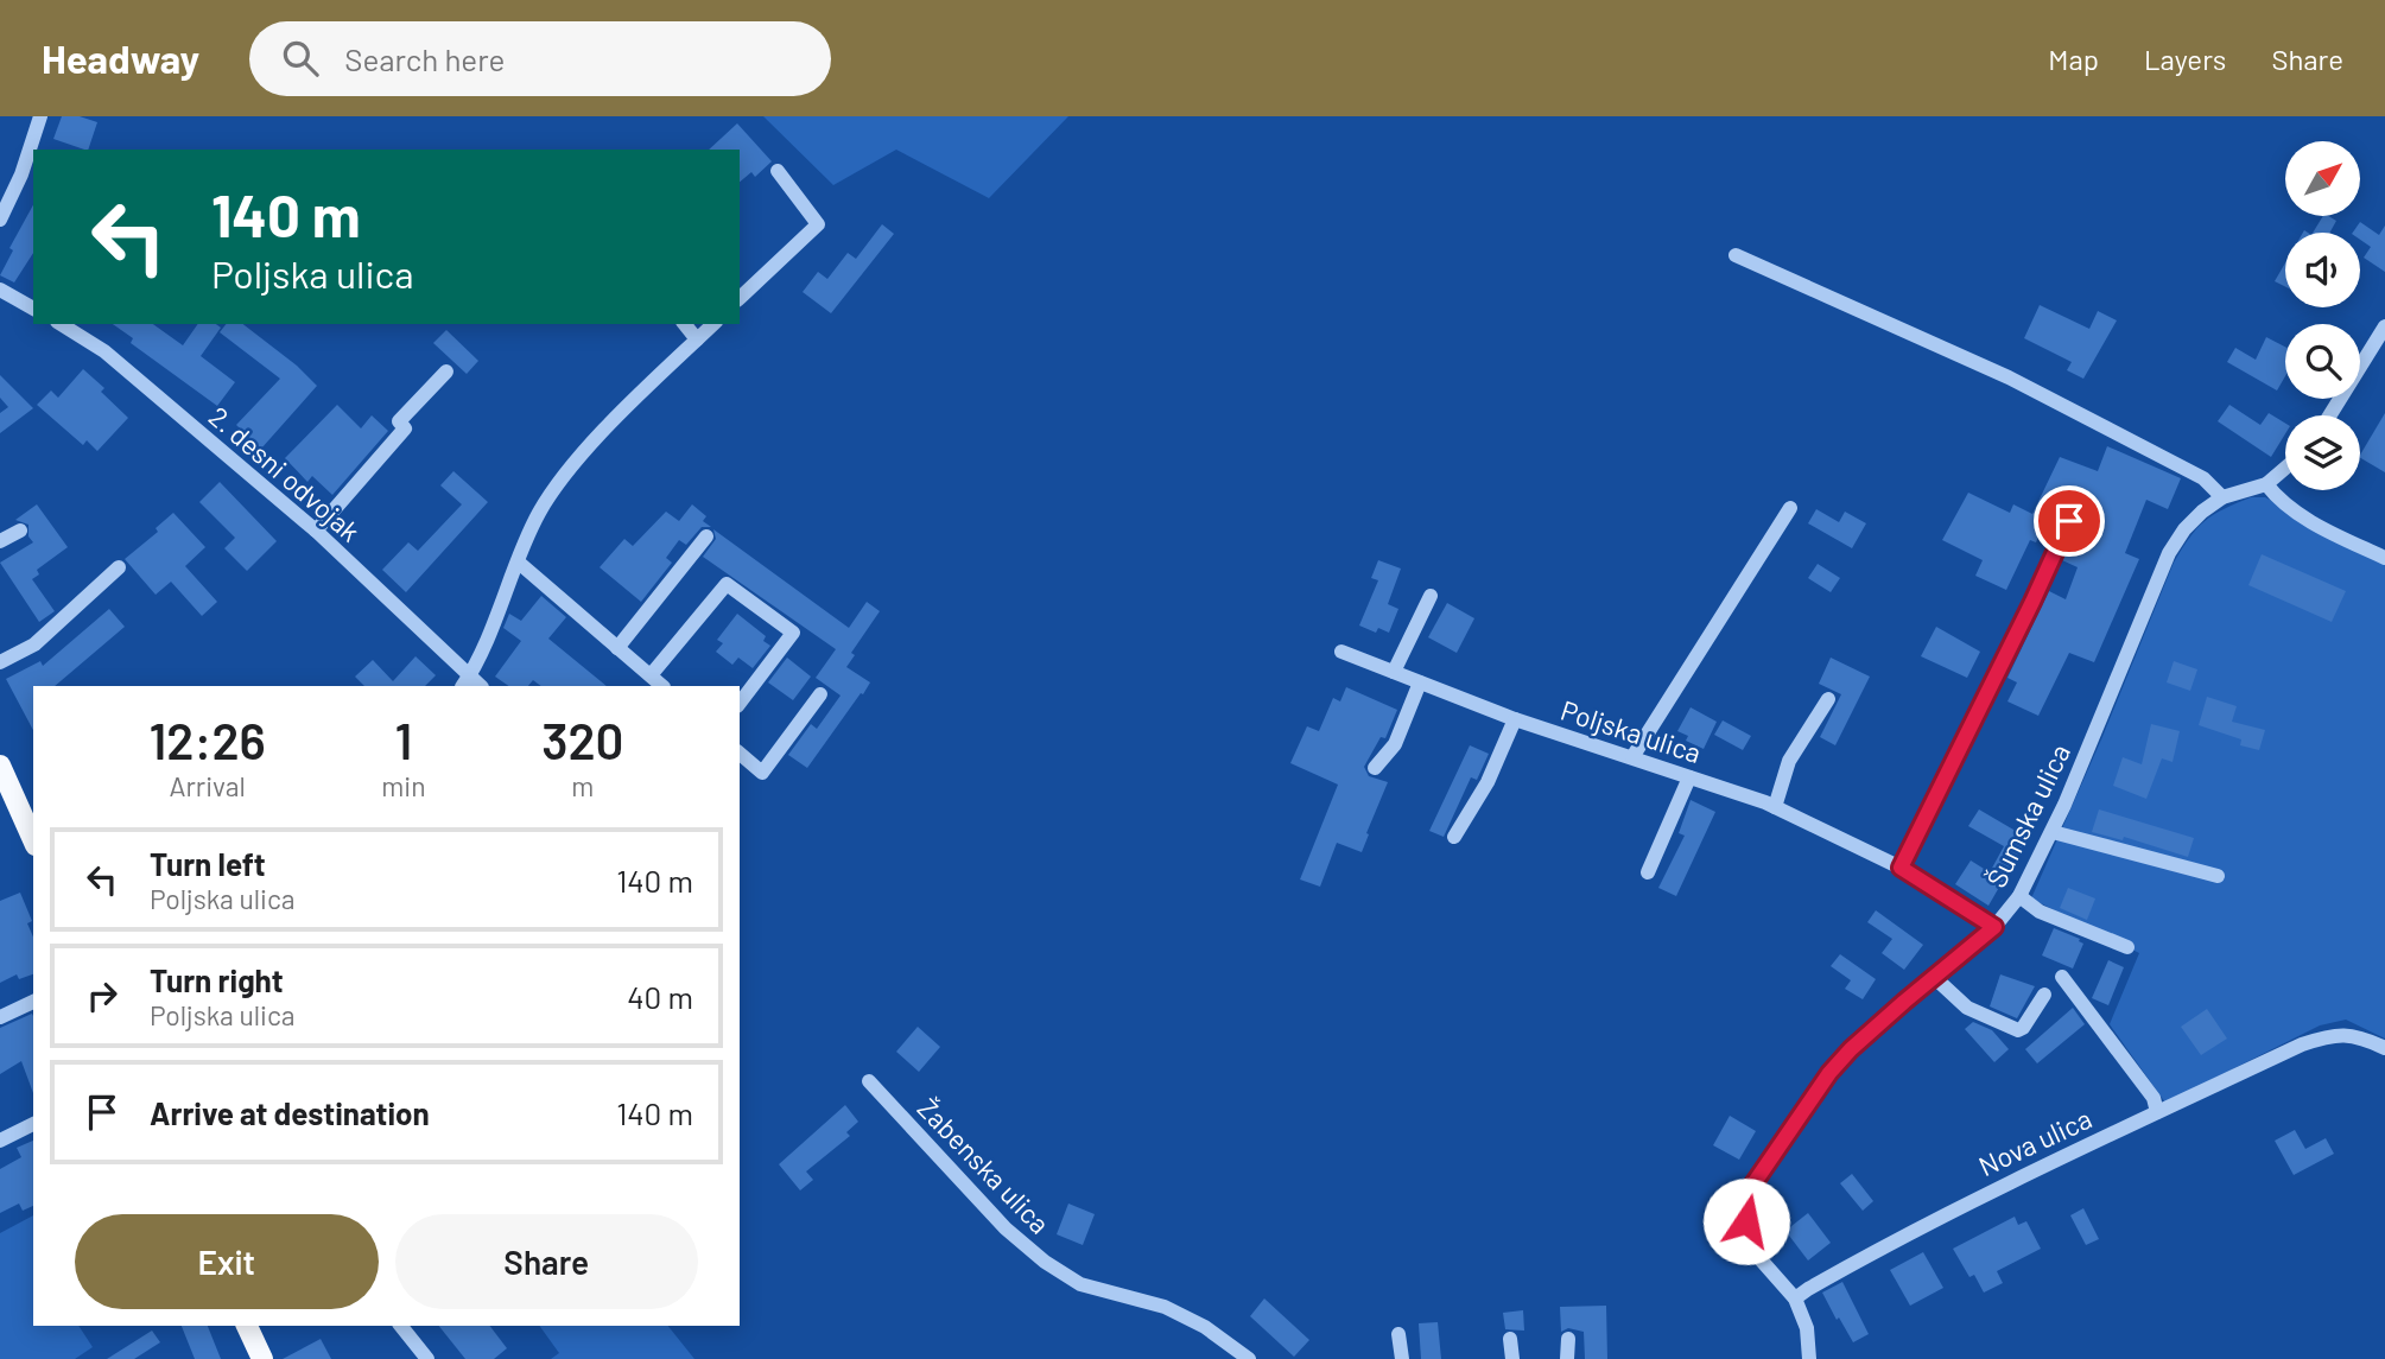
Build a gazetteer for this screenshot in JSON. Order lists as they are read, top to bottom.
{
  "streets": {
    "street": [
      "2. desni odvojak",
      "Poljska ulica",
      "Šumska ulica",
      "Nova ulica",
      "Žabenska ulica"
    ]
  },
  "crossings": [
    ["Poljska ulica", "Šumska ulica"],
    ["Šumska ulica", "Nova ulica"]
  ],
  "north": "top right",
  "page": {
    "header": "Headway",
    "search": "Search here",
    "nav": ["Map", "Layers", "Share"],
    "turn": ["140 m", "Poljska ulica"],
    "eta": [
      "12:26",
      "Arrival",
      "1",
      "min",
      "320",
      "m"
    ],
    "list": [
      {
        "name": "Turn left",
        "note": "Poljska ulica",
        "value": "140 m"
      },
      {
        "name": "Turn right",
        "note": "Poljska ulica",
        "value": "40 m"
      },
      {
        "name": "Arrive at destination",
        "value": "140 m"
      }
    ],
    "buttons": ["Exit", "Share"]
  }
}
